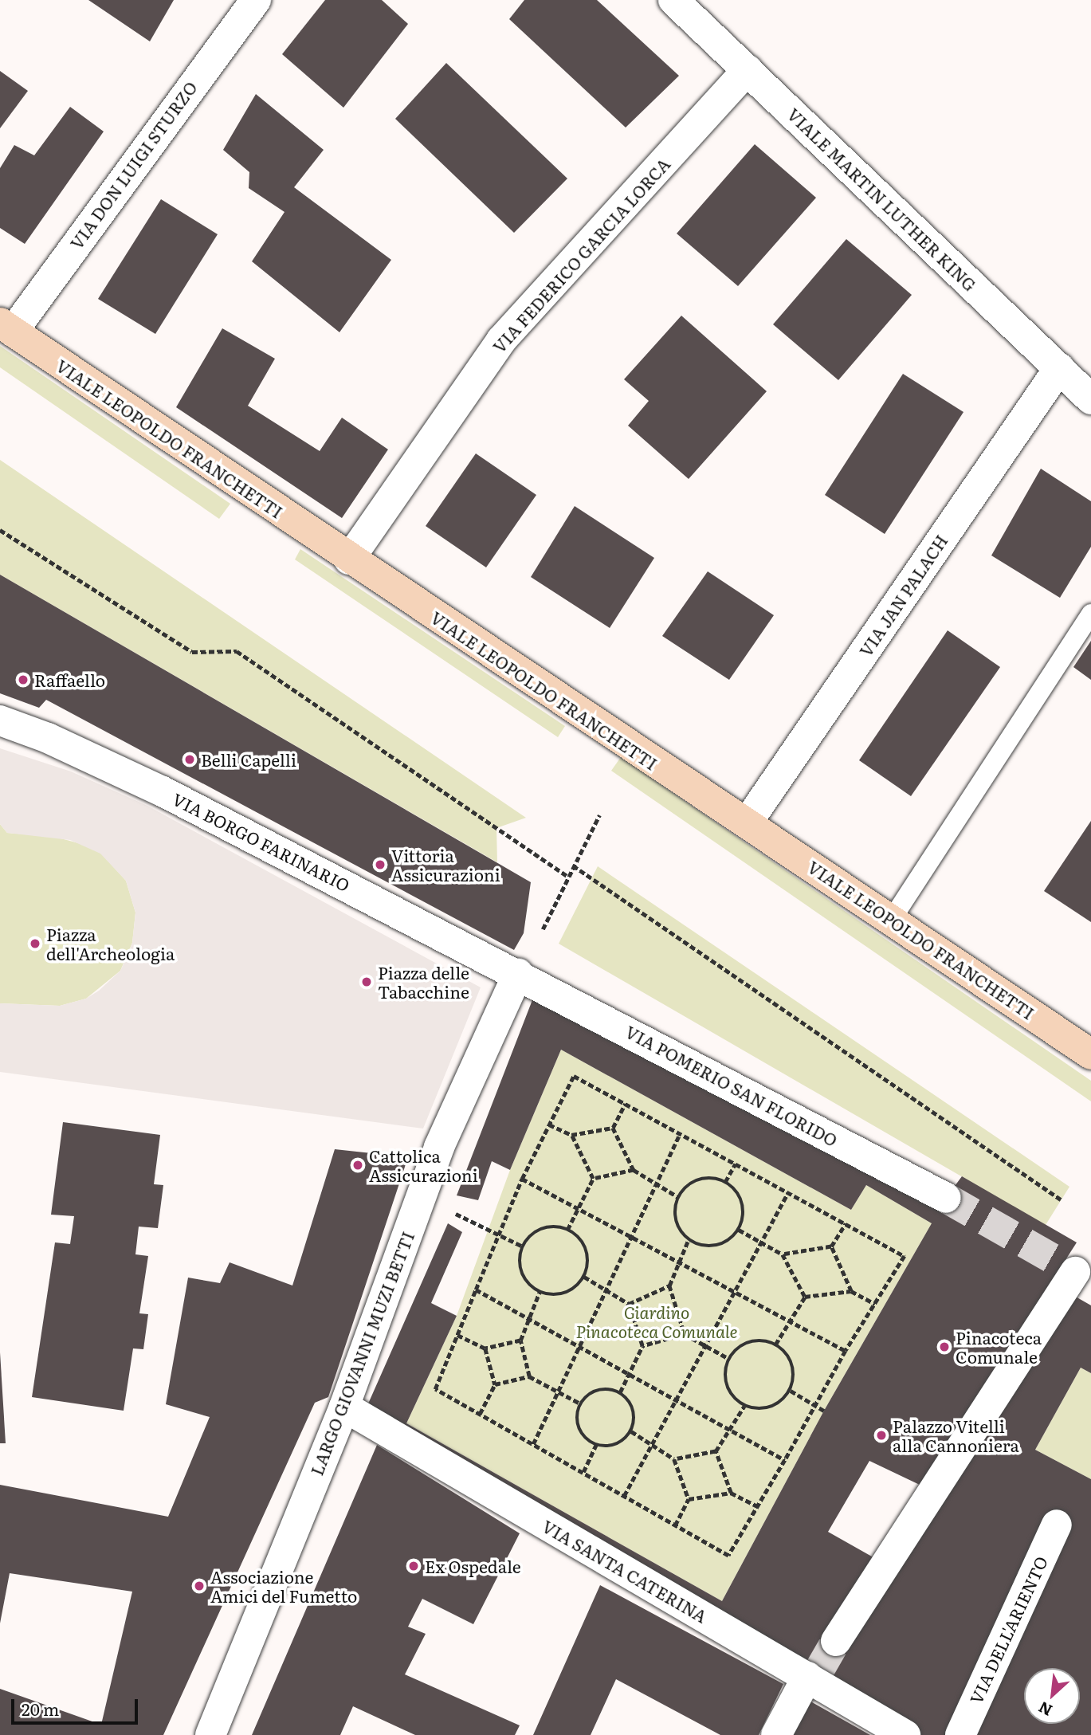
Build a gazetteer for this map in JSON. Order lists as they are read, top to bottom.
{
  "streets": {
    "main road": ["VIALE LEOPOLDO FRANCHETTI"],
    "street": [
      "VIA DON LUIGI STURZO",
      "VIALE MARTIN LUTHER KING",
      "VIA FEDERICO GARCIA LORCA",
      "VIA JAN PALACH",
      "VIA BORGO FARINARIO",
      "VIA POMERIO SAN FLORIDO",
      "LARGO GIOVANNI MUZI BETTI",
      "VIA SANTA CATERINA",
      "VIA DELL'ARIENTO"
    ]
  },
  "crossings": [
    ["VIA DON LUIGI STURZO", "VIALE LEOPOLDO FRANCHETTI"],
    ["VIALE MARTIN LUTHER KING", "VIA FEDERICO GARCIA LORCA"],
    ["VIALE MARTIN LUTHER KING", "VIA JAN PALACH"],
    ["VIA FEDERICO GARCIA LORCA", "VIALE LEOPOLDO FRANCHETTI"],
    ["VIALE LEOPOLDO FRANCHETTI", "VIA JAN PALACH"],
    ["VIA BORGO FARINARIO", "VIA POMERIO SAN FLORIDO"],
    ["VIA BORGO FARINARIO", "LARGO GIOVANNI MUZI BETTI"],
    ["VIA POMERIO SAN FLORIDO", "LARGO GIOVANNI MUZI BETTI"],
    ["LARGO GIOVANNI MUZI BETTI", "VIA SANTA CATERINA"]
  ],
  "parks": ["Giardino Pinacoteca Comunale"],
  "places": [
    "Raffaello",
    "Belli Capelli",
    "Vittoria Assicurazioni",
    "Piazza dell'Archeologia",
    "Piazza delle Tabacchine",
    "Cattolica Assicurazioni",
    "Pinacoteca Comunale",
    "Palazzo Vitelli alla Cannoniera",
    "Ex Ospedale",
    "Associazione Amici del Fumetto"
  ],
  "scale_bar": "20 m",
  "north": "bottom left"
}
